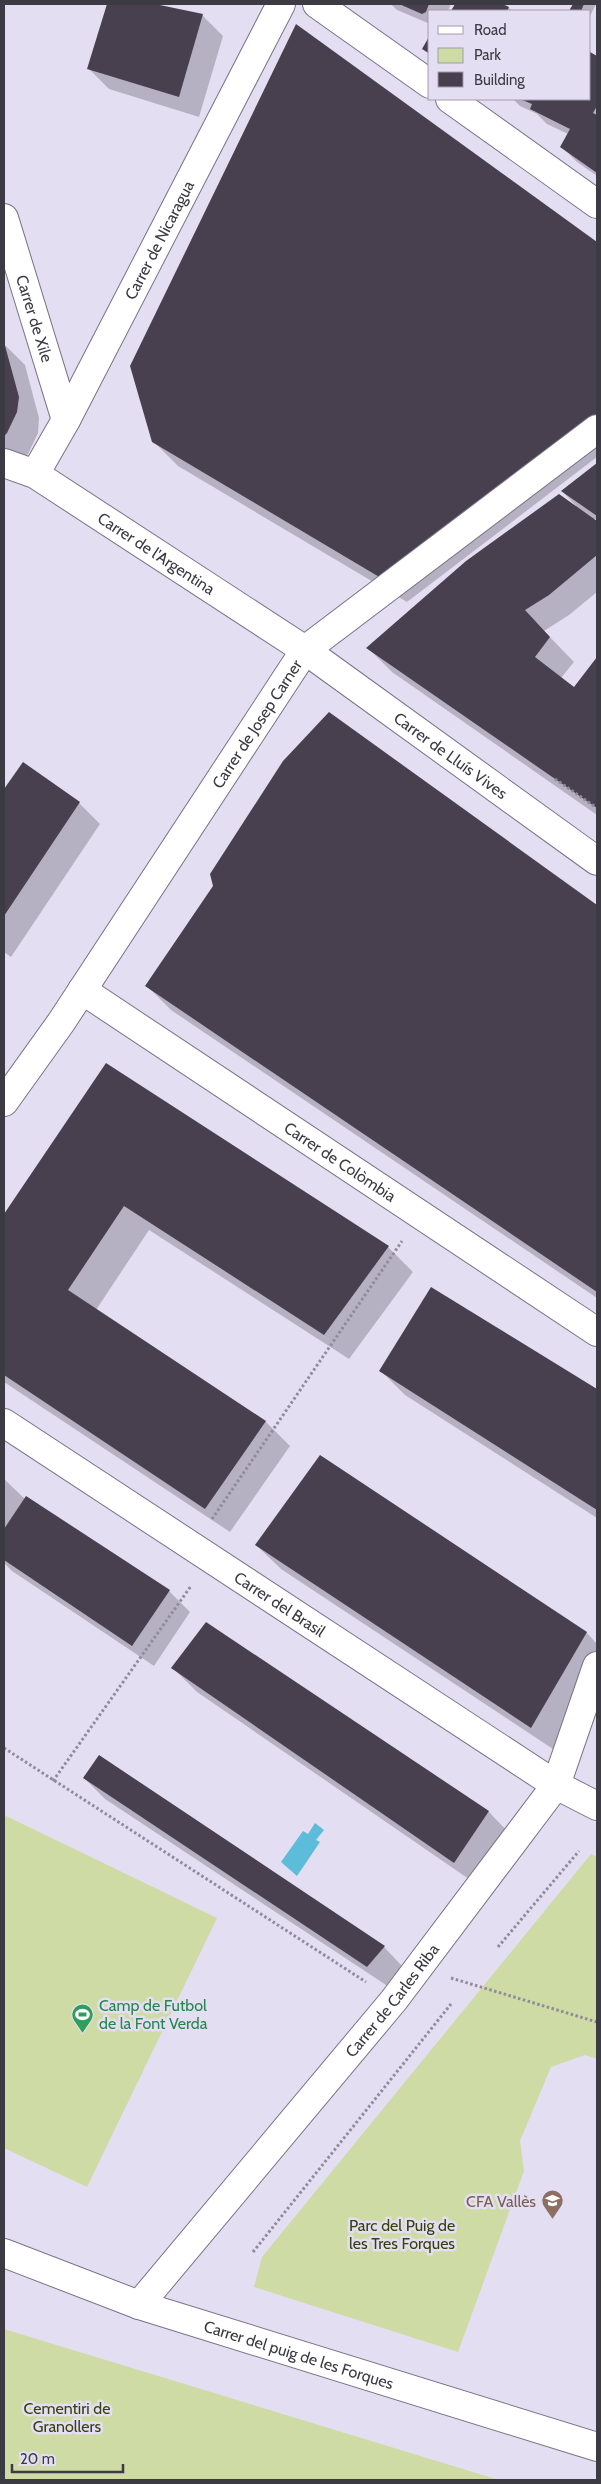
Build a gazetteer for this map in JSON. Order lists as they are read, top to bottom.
{
  "streets": {
    "street": [
      "Carrer de Nicaragua",
      "Carrer de Xile",
      "Carrer de l'Argentina",
      "Carrer de Josep Carner",
      "Carrer de Lluís Vives",
      "Carrer de Colòmbia",
      "Carrer del Brasil",
      "Carrer de Carles Riba",
      "Carrer del puig de les Forques"
    ]
  },
  "crossings": [
    ["Carrer de Nicaragua", "Carrer de Xile"],
    ["Carrer de Nicaragua", "Carrer de l'Argentina"],
    ["Carrer de l'Argentina", "Carrer de Josep Carner"],
    ["Carrer de l'Argentina", "Carrer de Lluís Vives"],
    ["Carrer de Josep Carner", "Carrer de Lluís Vives"],
    ["Carrer de Josep Carner", "Carrer de Colòmbia"],
    ["Carrer del Brasil", "Carrer de Carles Riba"],
    ["Carrer de Carles Riba", "Carrer del puig de les Forques"]
  ],
  "parks": ["Parc del Puig de les Tres Forques", "Cementiri de Granollers"],
  "places": {
    "sports": ["Camp de Futbol de la Font Verda"],
    "school or university": ["CFA Vallès"]
  },
  "legend": ["Road", "Park", "Building"],
  "scale_bar": "20 m"
}
